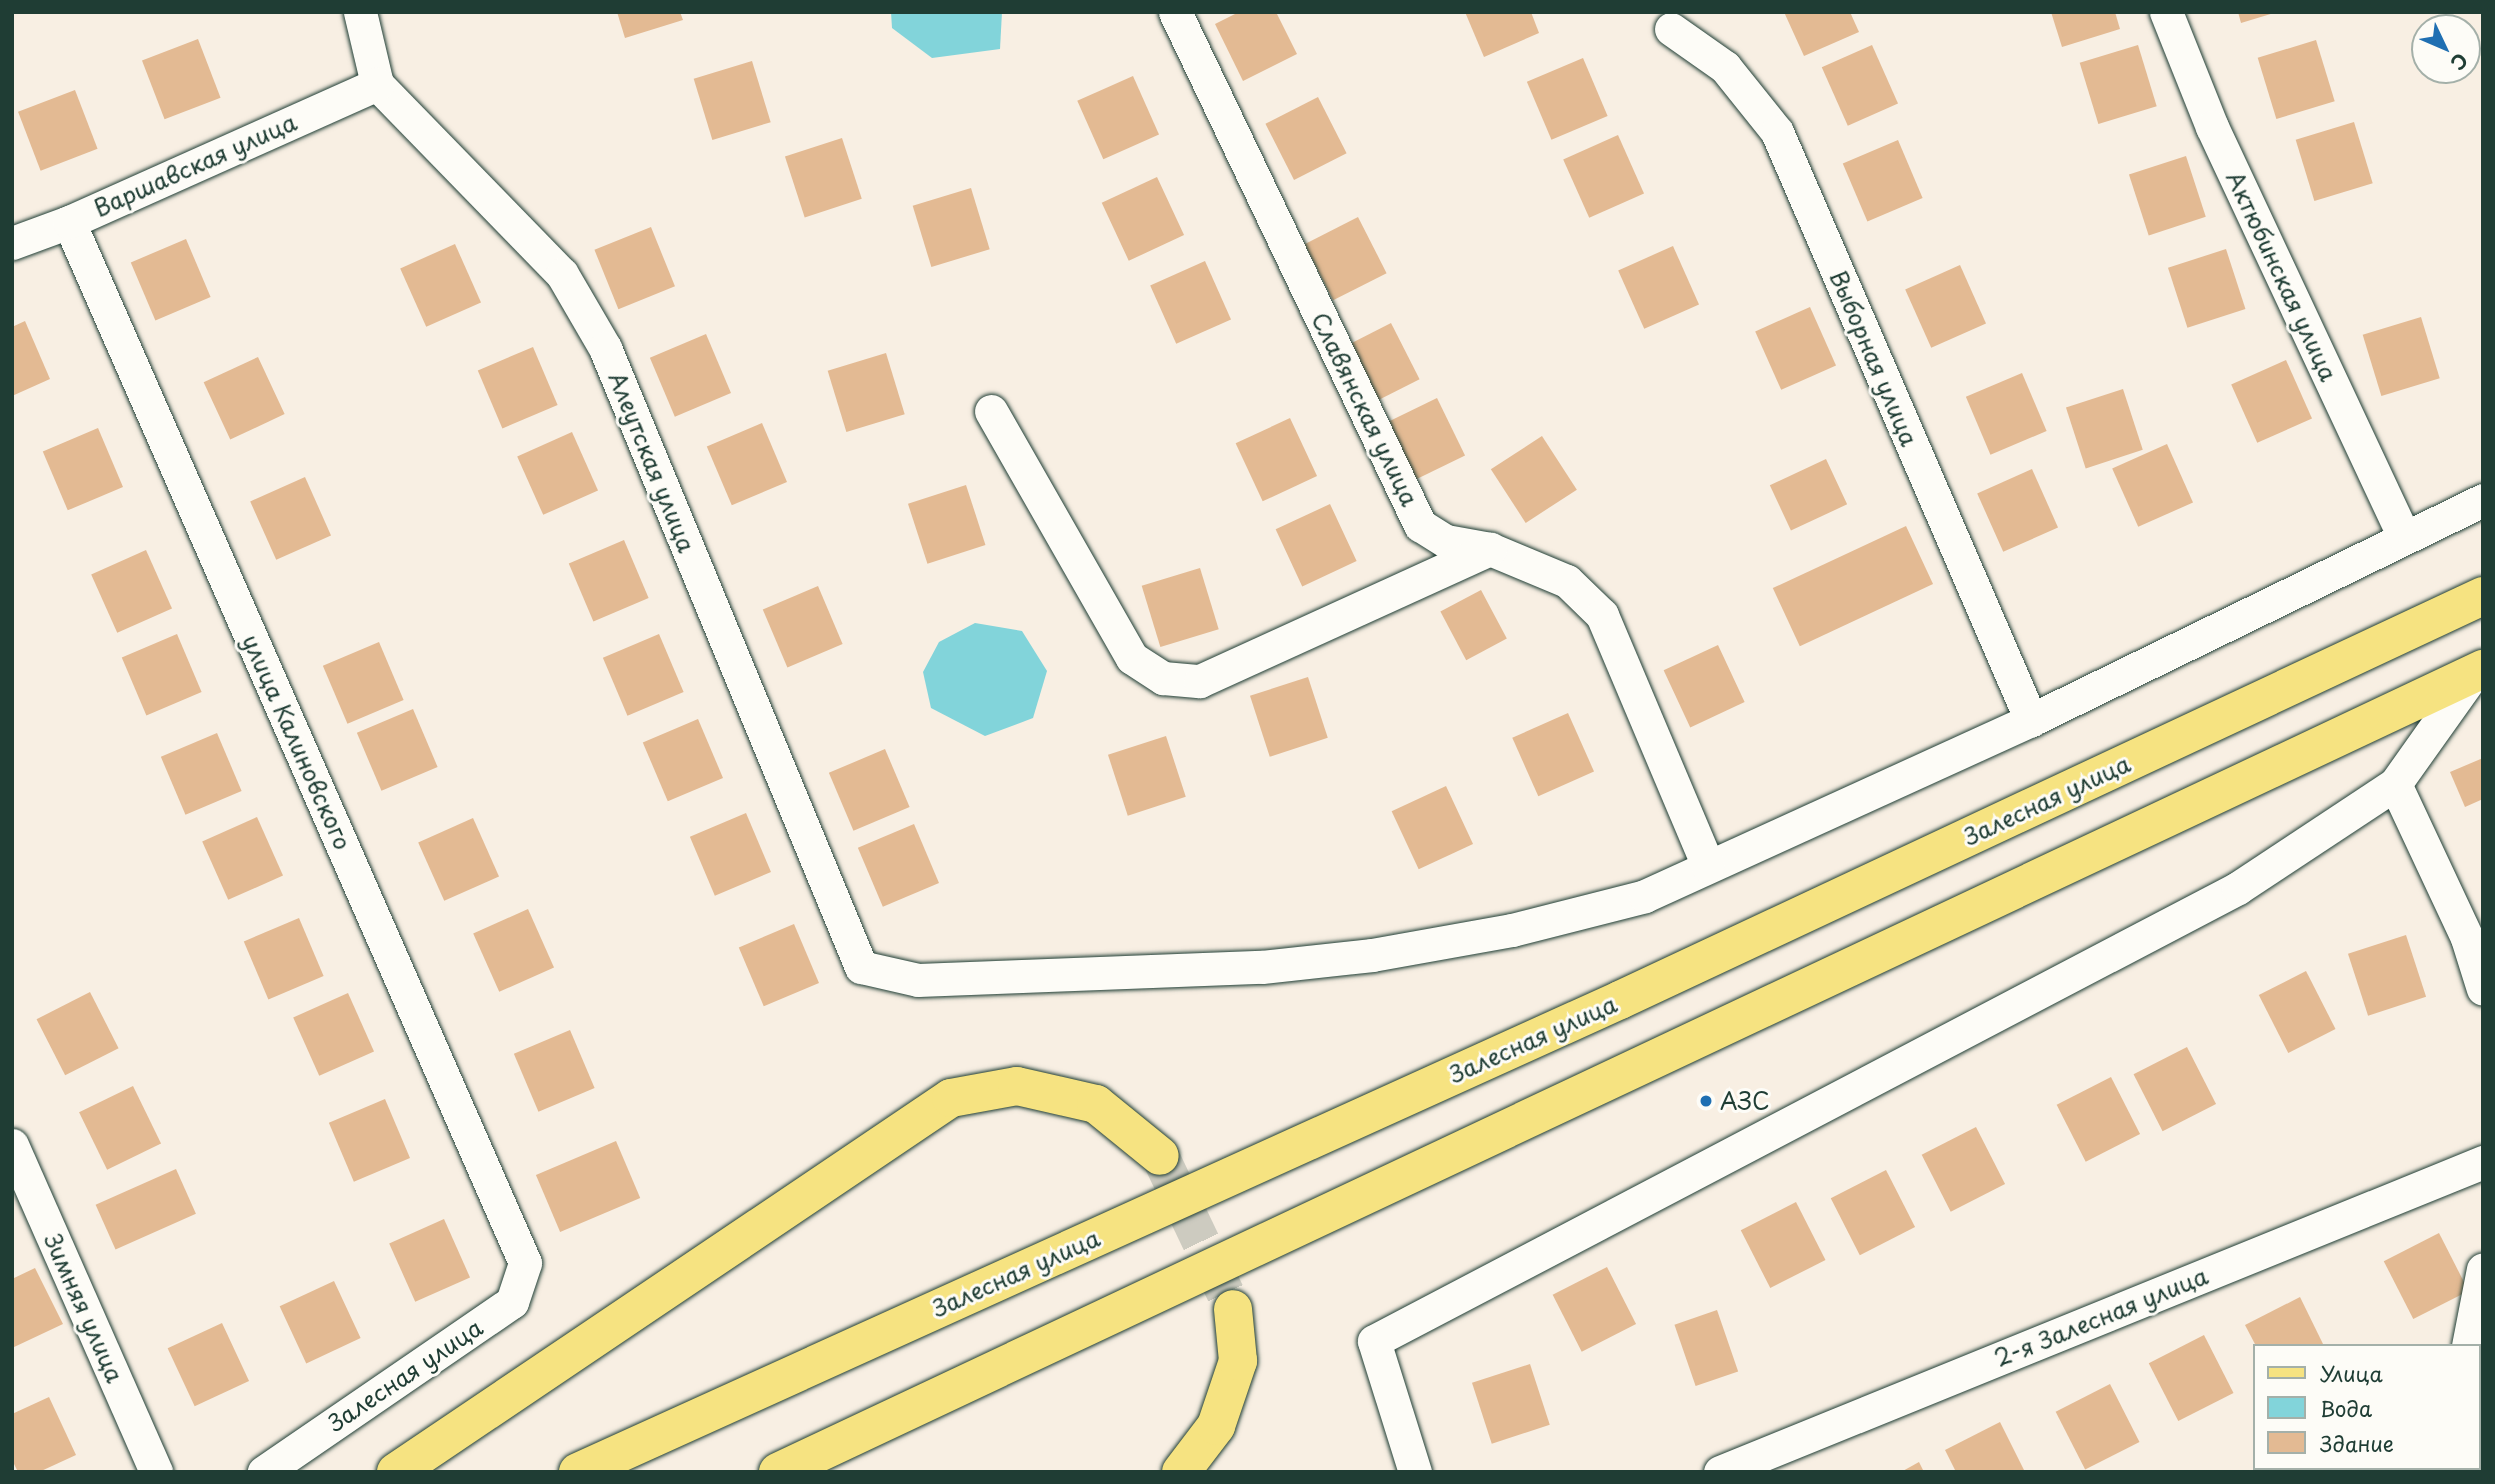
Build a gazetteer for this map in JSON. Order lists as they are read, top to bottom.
{
  "streets": {
    "main road": ["Залесная улица"],
    "street": [
      "Варшавская улица",
      "Актюбинская улица",
      "Выборная улица",
      "Славянская улица",
      "Алеутская улица",
      "улица Калиновского",
      "Зимняя улица",
      "2-я Залесная улица"
    ]
  },
  "crossings": [
    ["Варшавская улица", "Алеутская улица"],
    ["Варшавская улица", "улица Калиновского"],
    ["Славянская улица", "Алеутская улица"],
    ["улица Калиновского", "Залесная улица"]
  ],
  "places": ["АЗС"],
  "legend": ["Улица", "Вода", "Здание"],
  "north": "bottom right"
}
